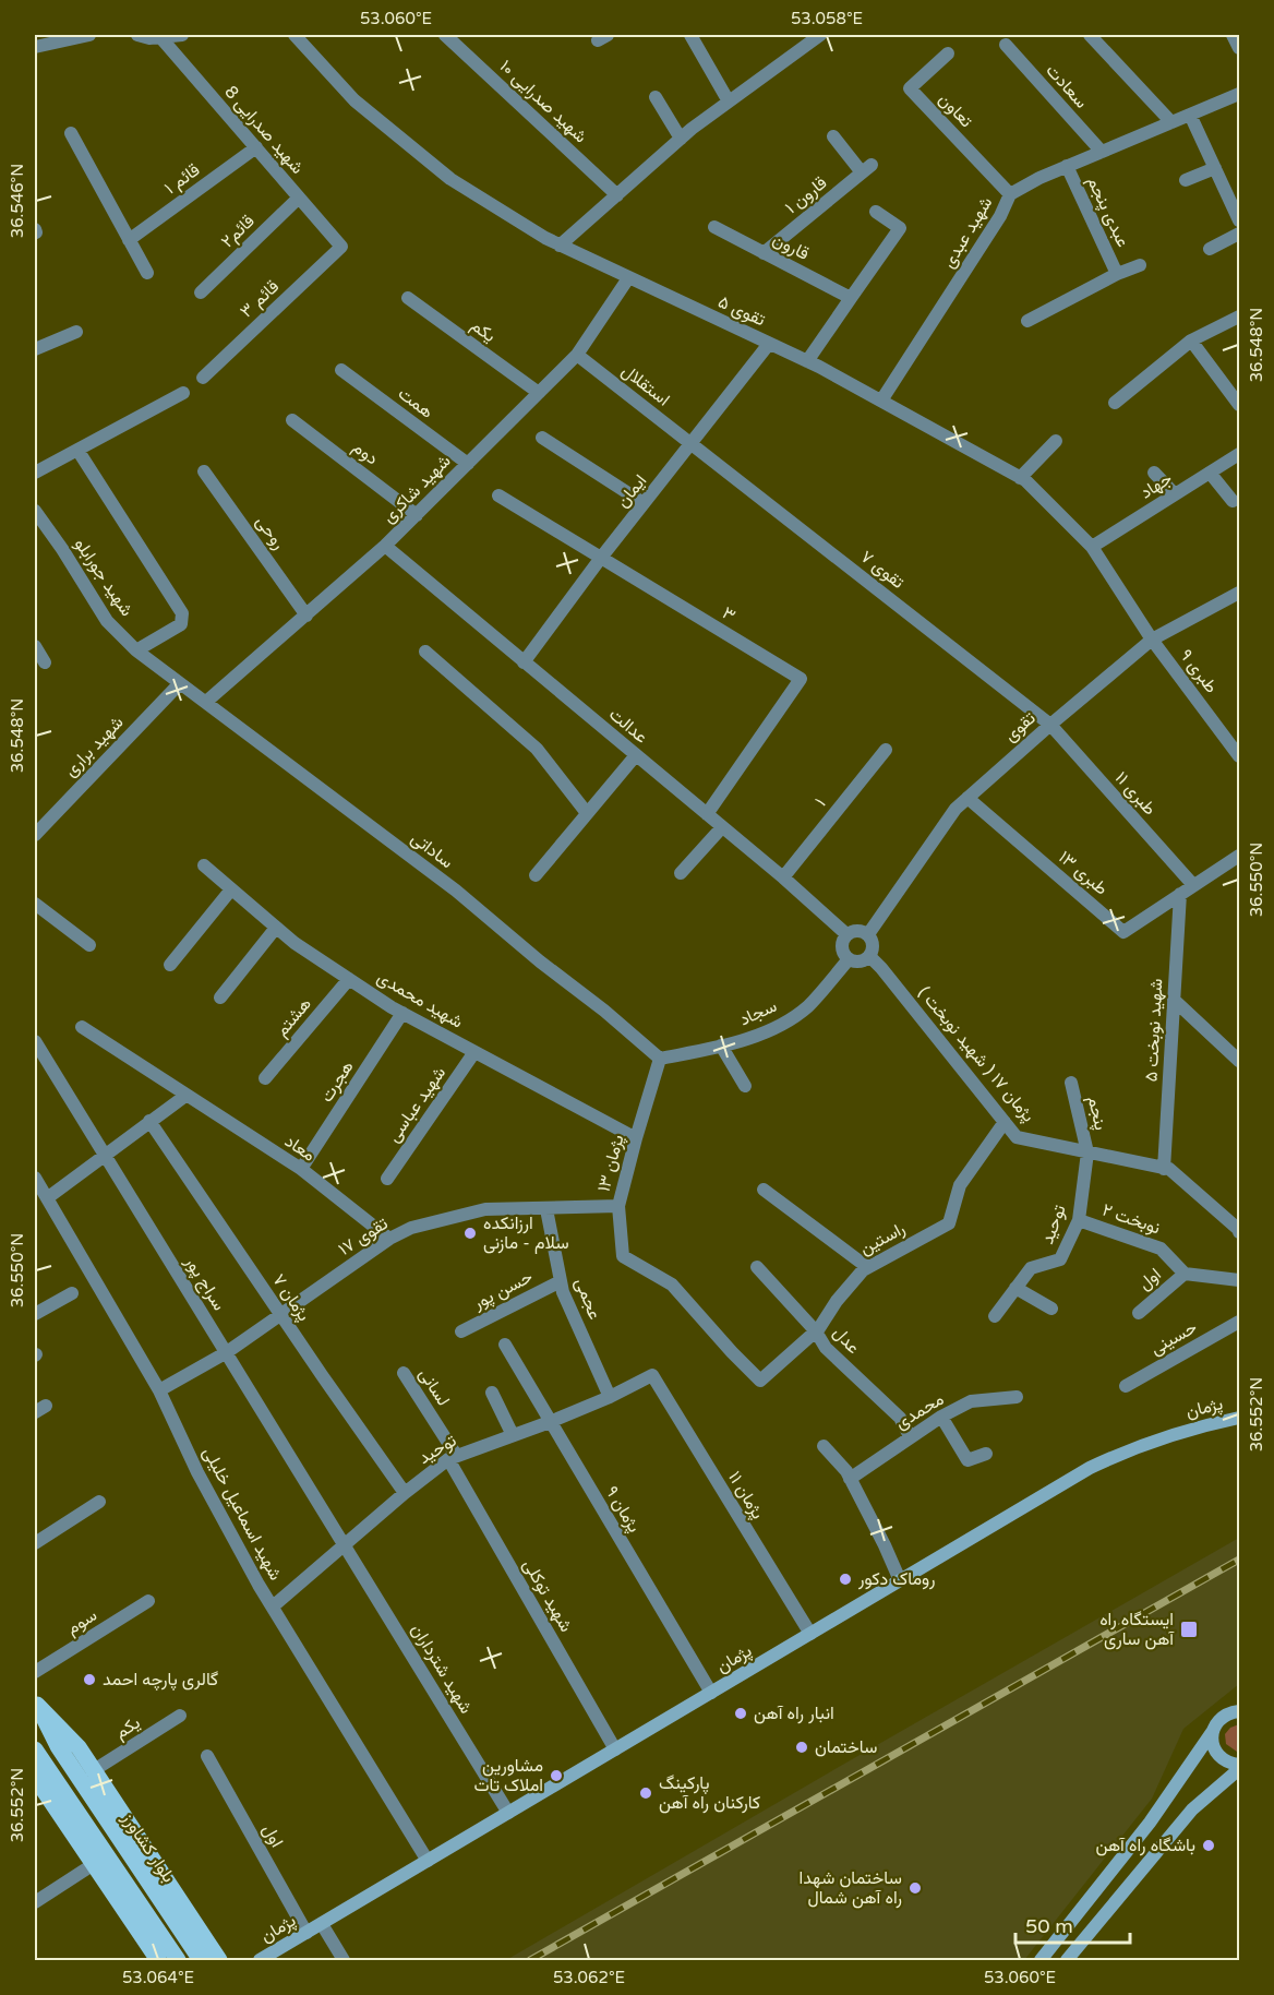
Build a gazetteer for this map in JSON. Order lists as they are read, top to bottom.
{
  "streets": {
    "main road": ["پژمان", "بلوار کشاورز"],
    "street": [
      "سعادت",
      "شهید صدرایی ۱۰",
      "تعاون",
      "شهید صدرایی 8",
      "قائم ۱",
      "قارون ۱",
      "عبدی پنجم",
      "قائم۲",
      "شهید عبدی",
      "قارون",
      "قائم ۳",
      "تقوی ۵",
      "یکم",
      "استقلال",
      "همت",
      "دوم",
      "جهاد",
      "شهید شاکری",
      "ایمان",
      "روحی",
      "تقوی ۷",
      "شهید جورابلو",
      "۳",
      "طبری ۹",
      "عدالت",
      "تقوی",
      "شهید براری",
      "طبری ۱۱",
      "۱",
      "ساداتی",
      "طبری ۱۳",
      "شهید محمدی",
      "سجاد",
      "هشتم",
      "شهید نوبخت ۵",
      "پژمان ۱۷ ( شهید نوبخت )",
      "هجرت",
      "شهید عباسی",
      "پنجم",
      "معاد",
      "پژمان ۱۳",
      "نوبخت ۲",
      "توحید",
      "تقوی ۱۷",
      "راستین",
      "اول",
      "سراج پور",
      "حسن پور",
      "پژمان ۷",
      "عجمی",
      "حسینی",
      "عدل",
      "لسانی",
      "محمدی",
      "پژمان ۱۱",
      "پژمان ۹",
      "شهید اسماعیل خلیلی",
      "شهید توکلی",
      "سوم",
      "شهید شترداران"
    ]
  },
  "crossings": [
    ["سعادت", "شهید عبدی"],
    ["تعاون", "شهید عبدی"],
    ["شهید صدرایی 8", "قائم ۱"],
    ["شهید صدرایی 8", "قائم۲"],
    ["شهید صدرایی 8", "قائم ۳"],
    ["قارون ۱", "قارون"],
    ["عبدی پنجم", "شهید عبدی"],
    ["شهید عبدی", "تقوی ۵"],
    ["تقوی ۵", "جهاد"],
    ["تقوی ۵", "شهید شاکری"],
    ["تقوی ۵", "ایمان"],
    ["تقوی ۵", "طبری ۹"],
    ["تقوی ۵", "تقوی"],
    ["یکم", "شهید شاکری"],
    ["استقلال", "شهید شاکری"],
    ["استقلال", "ایمان"],
    ["استقلال", "تقوی ۷"],
    ["همت", "شهید شاکری"],
    ["دوم", "شهید شاکری"],
    ["شهید شاکری", "روحی"],
    ["شهید شاکری", "عدالت"],
    ["شهید شاکری", "ساداتی"],
    ["ایمان", "تقوی ۷"],
    ["ایمان", "۳"],
    ["ایمان", "عدالت"],
    ["تقوی ۷", "تقوی"],
    ["تقوی ۷", "طبری ۱۱"],
    ["شهید جورابلو", "شهید براری"],
    ["شهید جورابلو", "ساداتی"],
    ["۳", "عدالت"],
    ["طبری ۹", "تقوی"],
    ["عدالت", "تقوی"],
    ["عدالت", "۱"],
    ["عدالت", "سجاد"],
    ["عدالت", "پژمان ۱۷ ( شهید نوبخت )"],
    ["تقوی", "طبری ۱۱"],
    ["تقوی", "طبری ۱۳"],
    ["تقوی", "سجاد"],
    ["تقوی", "پژمان ۱۷ ( شهید نوبخت )"],
    ["شهید براری", "ساداتی"],
    ["ساداتی", "سجاد"],
    ["ساداتی", "پژمان ۱۳"],
    ["طبری ۱۳", "شهید نوبخت ۵"],
    ["شهید محمدی", "هشتم"],
    ["شهید محمدی", "هجرت"],
    ["شهید محمدی", "شهید عباسی"],
    ["شهید محمدی", "پژمان ۱۳"],
    ["سجاد", "پژمان ۱۷ ( شهید نوبخت )"],
    ["سجاد", "پژمان ۱۳"],
    ["شهید نوبخت ۵", "پژمان ۱۷ ( شهید نوبخت )"],
    ["پژمان ۱۷ ( شهید نوبخت )", "پنجم"],
    ["پژمان ۱۷ ( شهید نوبخت )", "توحید"],
    ["پژمان ۱۷ ( شهید نوبخت )", "راستین"],
    ["هجرت", "معاد"],
    ["پنجم", "توحید"],
    ["معاد", "تقوی ۱۷"],
    ["پژمان ۱۳", "تقوی ۱۷"],
    ["پژمان ۱۳", "راستین"],
    ["نوبخت ۲", "توحید"],
    ["نوبخت ۲", "اول"],
    ["توحید", "سراج پور"],
    ["توحید", "پژمان ۷"],
    ["توحید", "عجمی"],
    ["توحید", "لسانی"],
    ["توحید", "پژمان ۱۱"],
    ["توحید", "پژمان ۹"],
    ["توحید", "شهید اسماعیل خلیلی"],
    ["توحید", "شهید توکلی"],
    ["توحید", "شهید شترداران"],
    ["تقوی ۱۷", "سراج پور"],
    ["تقوی ۱۷", "پژمان ۷"],
    ["تقوی ۱۷", "عجمی"],
    ["تقوی ۱۷", "شهید اسماعیل خلیلی"],
    ["راستین", "عدل"],
    ["اول", "پژمان"],
    ["سراج پور", "شهید شترداران"],
    ["حسن پور", "عجمی"],
    ["عدل", "محمدی"],
    ["لسانی", "شهید توکلی"],
    ["پژمان", "پژمان ۱۱"],
    ["پژمان", "پژمان ۹"],
    ["پژمان", "شهید اسماعیل خلیلی"],
    ["پژمان", "شهید توکلی"],
    ["پژمان", "شهید شترداران"]
  ],
  "places": {
    "other": [
      "ارزانکده سلام - مازنی",
      "روماک دکور",
      "گالری پارچه احمد",
      "انبار راه آهن",
      "ساختمان",
      "مشاورین املاک تات",
      "پارکینگ کارکنان راه آهن",
      "باشگاه راه آهن",
      "ساختمان شهدا راه آهن شمال"
    ],
    "transit": ["ایستگاه راه آهن ساری"]
  },
  "scale_bar": "50 m",
  "coordinates": [
    "53.060°E",
    "53.058°E",
    "36.546°N",
    "36.548°N",
    "36.550°N",
    "36.552°N",
    "53.064°E",
    "53.062°E"
  ]
}
